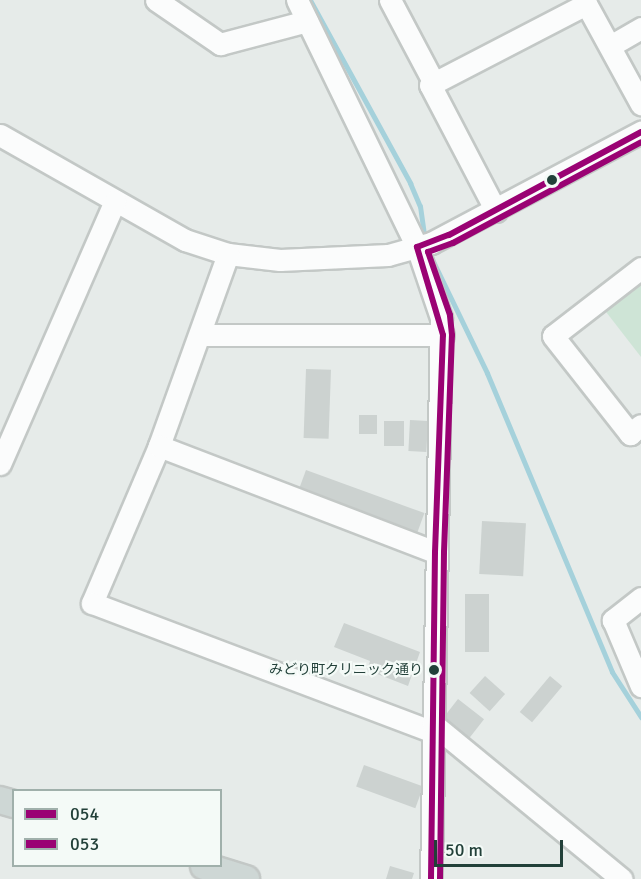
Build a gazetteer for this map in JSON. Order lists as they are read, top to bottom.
{
  "places": ["みどり町クリニック通り"],
  "lines": ["transit line 054", "transit line 053"],
  "legend": ["054", "053"],
  "scale_bar": "50 m"
}
